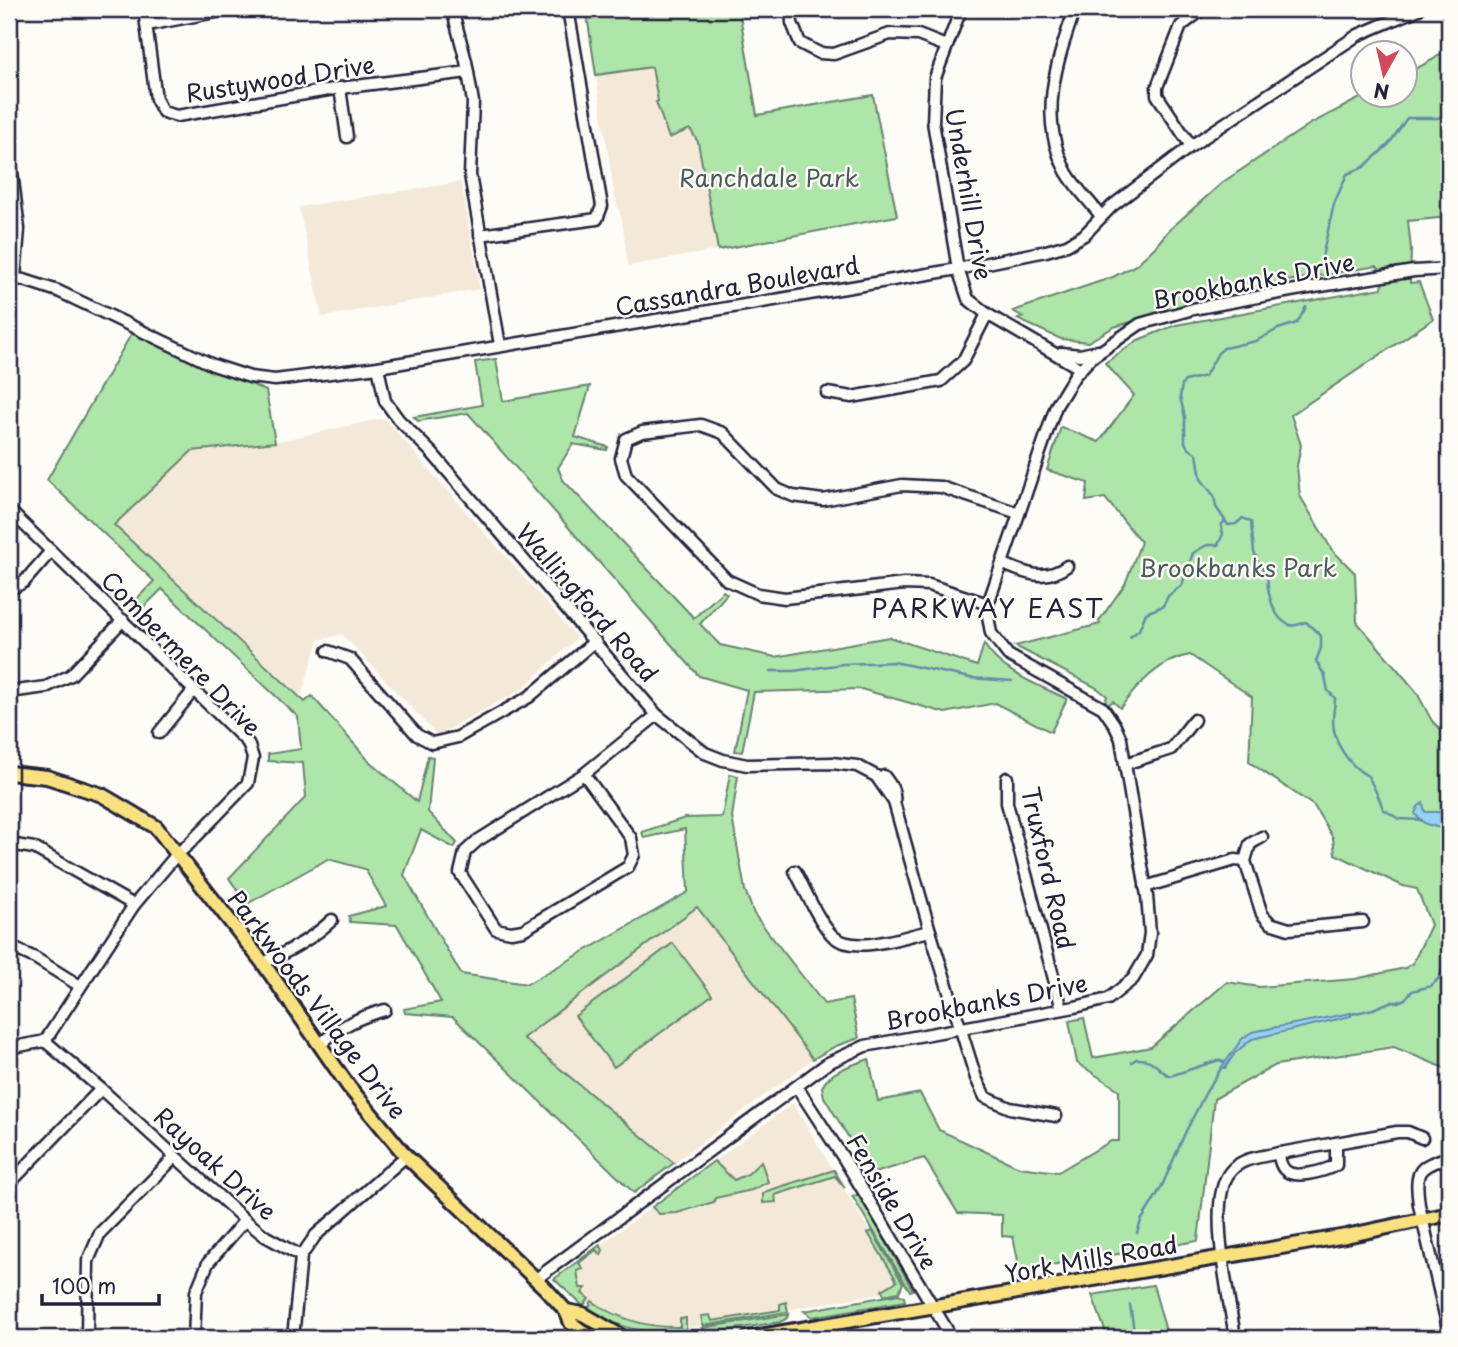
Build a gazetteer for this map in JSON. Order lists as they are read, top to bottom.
{
  "streets": {
    "main road": ["Parkwoods Village Drive", "York Mills Road"],
    "street": [
      "Rustywood Drive",
      "Underhill Drive",
      "Brookbanks Drive",
      "Cassandra Boulevard",
      "Wallingford Road",
      "Combermere Drive",
      "Truxford Road",
      "Rayoak Drive",
      "Fenside Drive"
    ]
  },
  "crossings": [
    ["Underhill Drive", "Brookbanks Drive"],
    ["Underhill Drive", "Cassandra Boulevard"],
    ["Brookbanks Drive", "Wallingford Road"],
    ["Brookbanks Drive", "Truxford Road"],
    ["Brookbanks Drive", "Parkwoods Village Drive"],
    ["Brookbanks Drive", "Fenside Drive"],
    ["Cassandra Boulevard", "Wallingford Road"],
    ["Combermere Drive", "Parkwoods Village Drive"],
    ["Combermere Drive", "Rayoak Drive"],
    ["Fenside Drive", "York Mills Road"]
  ],
  "districts": ["PARKWAY EAST"],
  "parks": ["Ranchdale Park", "Brookbanks Park"],
  "scale_bar": "100 m",
  "north": "bottom"
}
